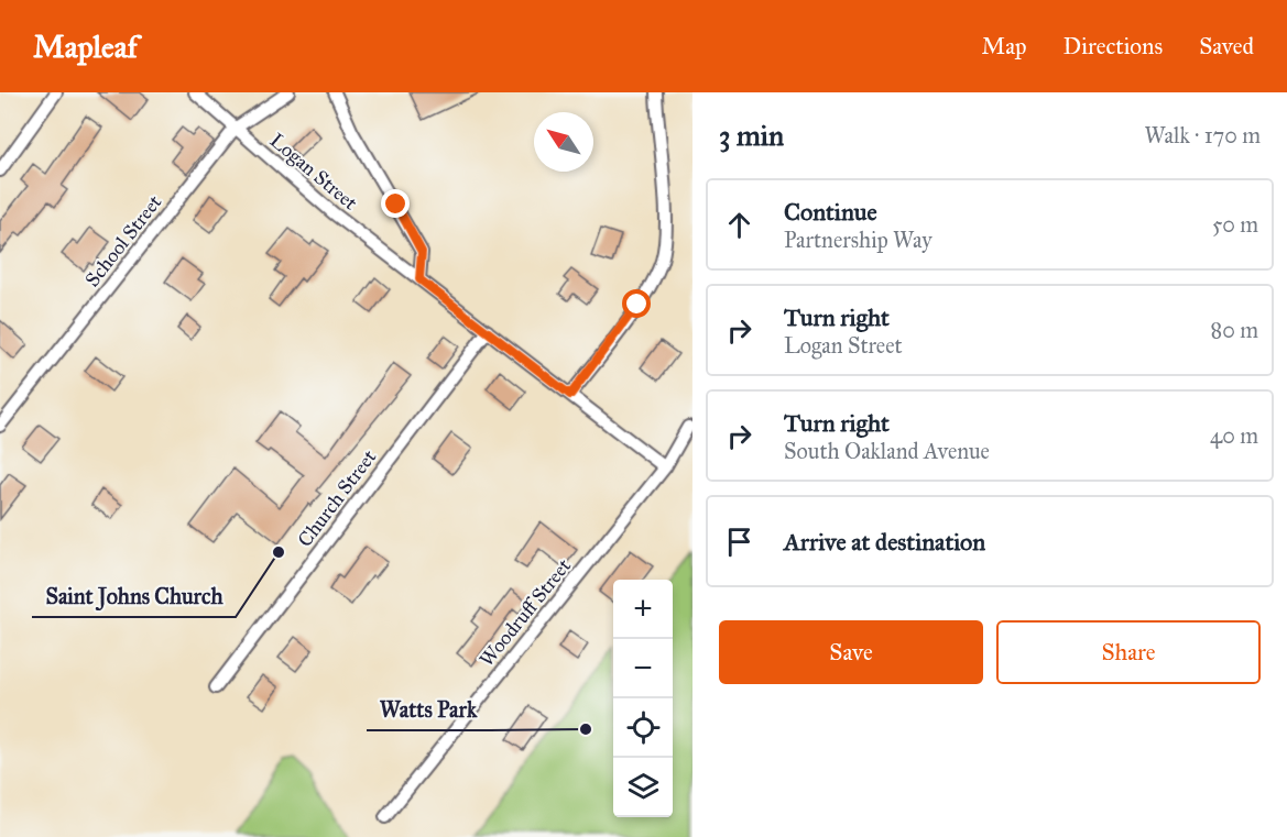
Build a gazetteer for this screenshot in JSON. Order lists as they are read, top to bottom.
{
  "streets": {
    "street": [
      "Logan Street",
      "School Street",
      "Church Street",
      "Woodruff Street"
    ]
  },
  "crossings": [
    ["Logan Street", "School Street"],
    ["Logan Street", "Church Street"],
    ["Logan Street", "Woodruff Street"]
  ],
  "places": ["Saint Johns Church", "Watts Park"],
  "north": "top left",
  "page": {
    "header": "Mapleaf",
    "nav": ["Map", "Directions", "Saved"],
    "heading": ["3 min", "Walk · 170 m"],
    "list": [
      ["Continue", "Partnership Way", "50 m"],
      ["Turn right", "Logan Street", "80 m"],
      ["Turn right", "South Oakland Avenue", "40 m"],
      "Arrive at destination"
    ],
    "map_buttons": ["+", "−"],
    "buttons": ["Save", "Share"]
  }
}
